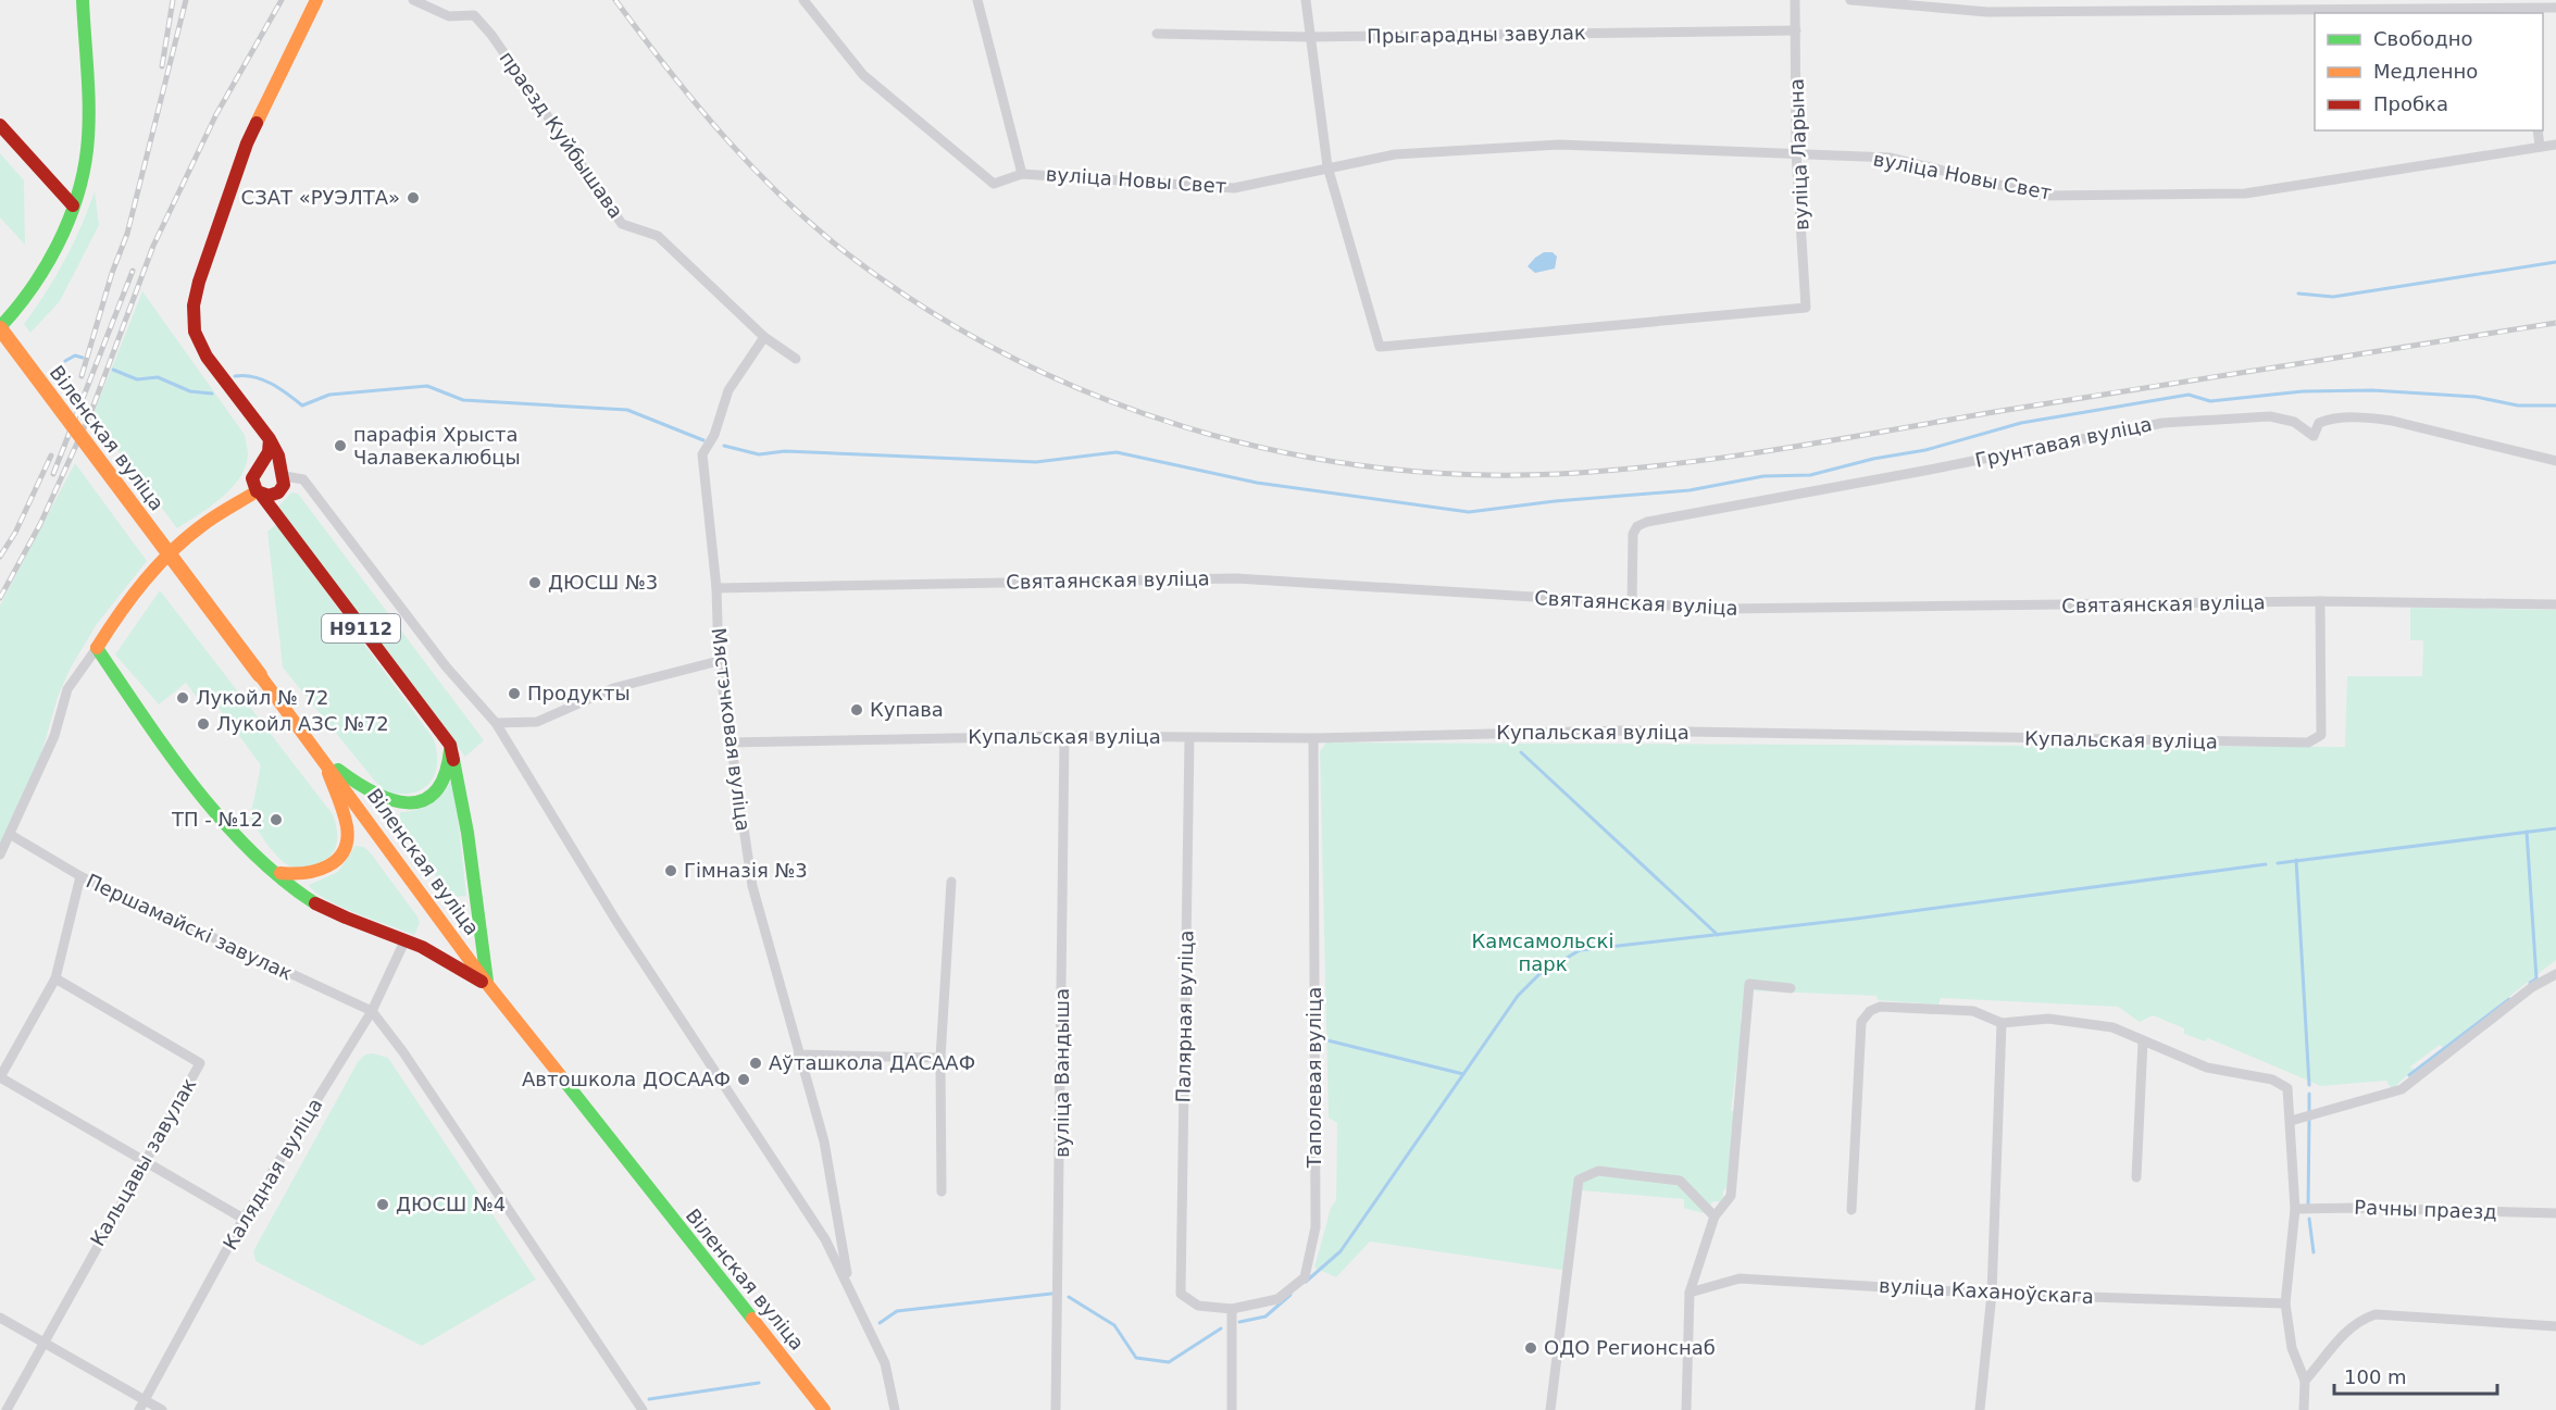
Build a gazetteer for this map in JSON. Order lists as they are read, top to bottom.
{
  "streets": {
    "main road": ["Віленская вуліца", "Н9112"],
    "street": [
      "Прыгарадны завулак",
      "праезд Куйбышава",
      "вуліца Ларына",
      "вуліца Новы Свет",
      "Грунтавая вуліца",
      "Святаянская вуліца",
      "Мястэчковая вуліца",
      "Купальская вуліца",
      "Першамайскі завулак",
      "Палярная вуліца",
      "вуліца Вандыша",
      "Таполевая вуліца",
      "Кальцавы завулак",
      "Калядная вуліца",
      "Рачны праезд",
      "вуліца Каханоўскага"
    ]
  },
  "crossings": [
    ["Прыгарадны завулак", "вуліца Ларына"],
    ["праезд Куйбышава", "Мястэчковая вуліца"],
    ["вуліца Ларына", "вуліца Новы Свет"],
    ["Віленская вуліца", "Н9112"],
    ["Грунтавая вуліца", "Святаянская вуліца"],
    ["Святаянская вуліца", "Мястэчковая вуліца"],
    ["Святаянская вуліца", "Купальская вуліца"],
    ["Мястэчковая вуліца", "Купальская вуліца"],
    ["Купальская вуліца", "Палярная вуліца"],
    ["Купальская вуліца", "вуліца Вандыша"],
    ["Купальская вуліца", "Таполевая вуліца"],
    ["Першамайскі завулак", "Калядная вуліца"],
    ["Палярная вуліца", "Таполевая вуліца"]
  ],
  "parks": ["Камсамольскі парк"],
  "places": [
    "СЗАТ «РУЭЛТА»",
    "парафія Хрыста Чалавекалюбцы",
    "ДЮСШ №3",
    "Продукты",
    "Лукойл № 72",
    "Купава",
    "Лукойл АЗС №72",
    "ТП - №12",
    "Гімназія №3",
    "Аўташкола ДАСААФ",
    "Автошкола ДОСААФ",
    "ДЮСШ №4",
    "ОДО Регионснаб"
  ],
  "legend": ["Свободно", "Медленно", "Пробка"],
  "scale_bar": "100 m"
}
